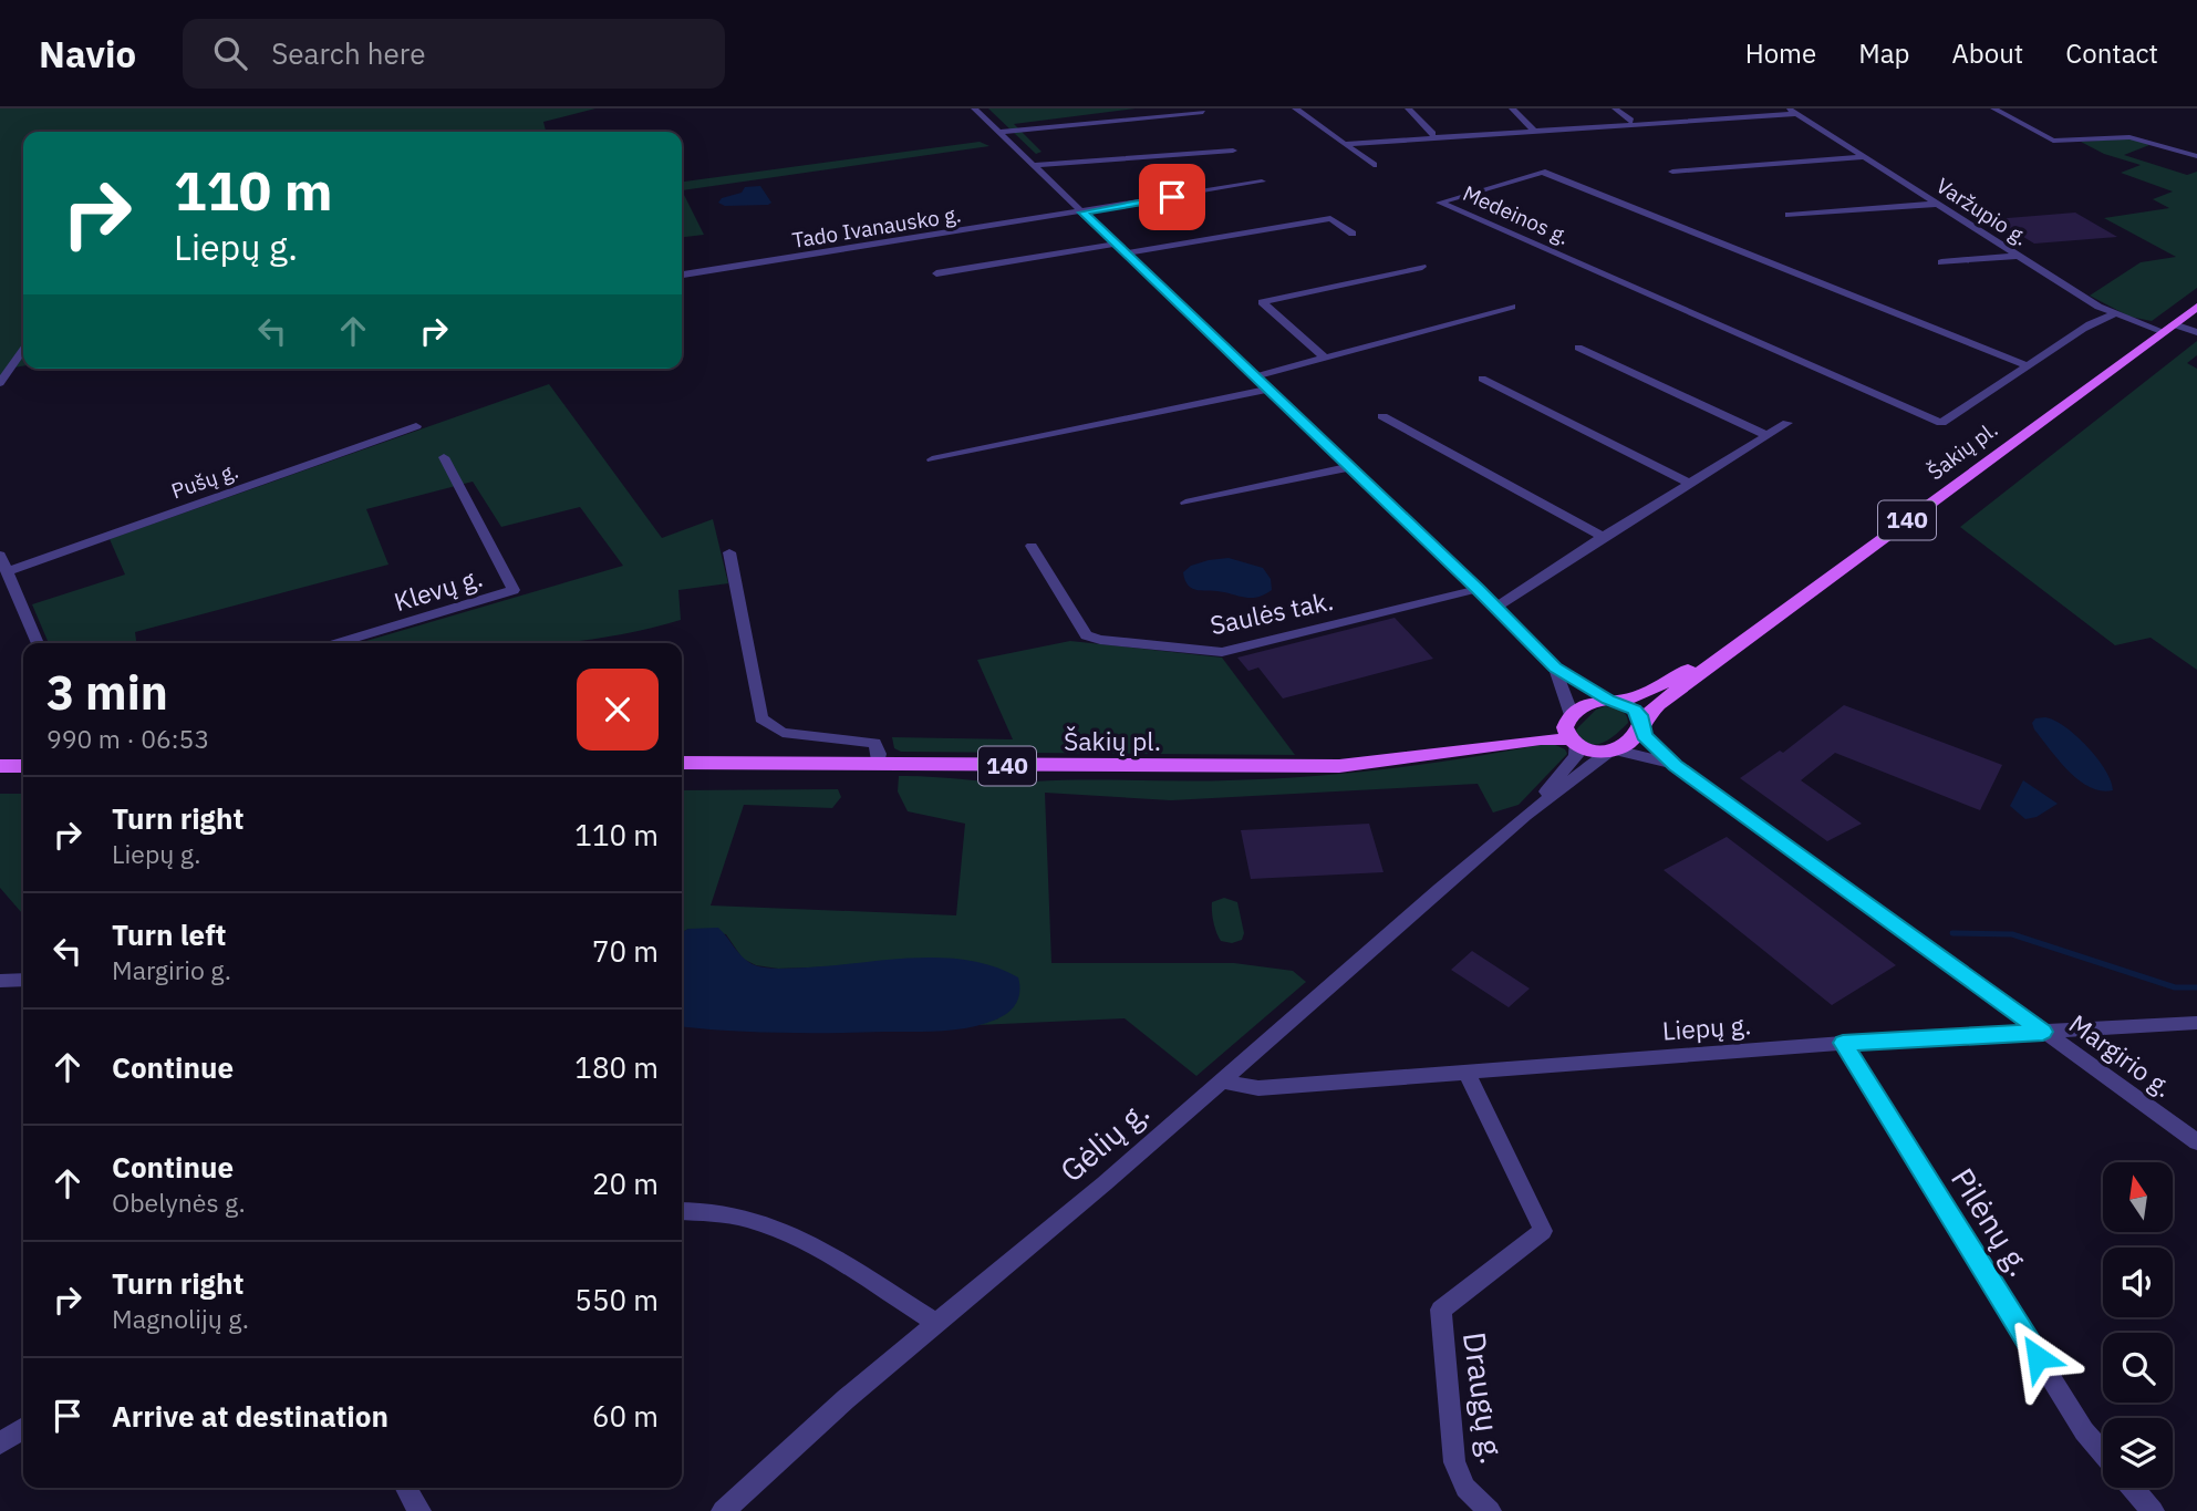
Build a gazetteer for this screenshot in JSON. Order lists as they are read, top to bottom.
{
  "streets": {
    "main road": ["Šakių pl.", "140"],
    "street": [
      "Varžupio g.",
      "Medeinos g.",
      "Tado Ivanausko g.",
      "Pušų g.",
      "Klevų g.",
      "Saulės tak.",
      "Liepų g.",
      "Margirio g.",
      "Gėlių g.",
      "Pilėnų g.",
      "Draugų g."
    ]
  },
  "crossings": [
    ["Varžupio g.", "Šakių pl."],
    ["Šakių pl.", "140"],
    ["Šakių pl.", "Margirio g."],
    ["Šakių pl.", "Gėlių g."],
    ["140", "Margirio g."],
    ["140", "Gėlių g."],
    ["Liepų g.", "Margirio g."],
    ["Liepų g.", "Gėlių g."],
    ["Liepų g.", "Pilėnų g."],
    ["Liepų g.", "Draugų g."],
    ["Margirio g.", "Gėlių g."]
  ],
  "north": "top",
  "page": {
    "header": "Navio",
    "search": "Search here",
    "nav": [
      "Home",
      "Map",
      "About",
      "Contact"
    ],
    "turn": ["110 m", "Liepų g."],
    "heading": ["3 min", "990 m · 06:53"],
    "list": [
      {
        "name": "Turn right",
        "note": "Liepų g.",
        "value": "110 m"
      },
      {
        "name": "Turn left",
        "note": "Margirio g.",
        "value": "70 m"
      },
      {
        "name": "Continue",
        "value": "180 m"
      },
      {
        "name": "Continue",
        "note": "Obelynės g.",
        "value": "20 m"
      },
      {
        "name": "Turn right",
        "note": "Magnolijų g.",
        "value": "550 m"
      },
      {
        "name": "Arrive at destination",
        "value": "60 m"
      }
    ]
  }
}
